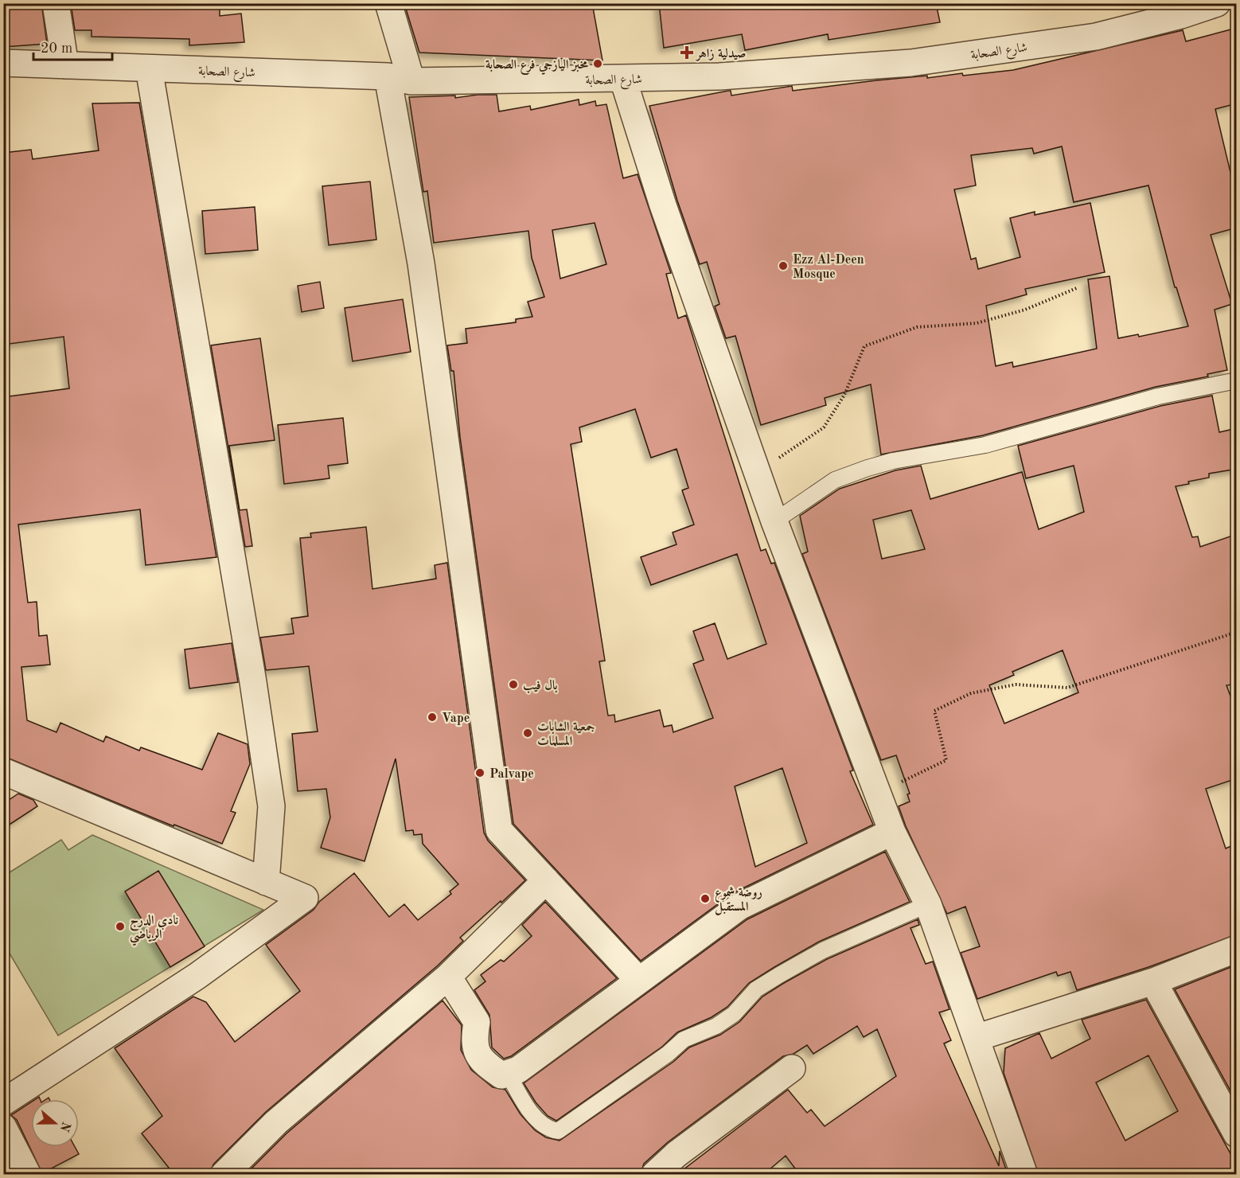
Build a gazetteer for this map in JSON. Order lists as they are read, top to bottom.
{
  "streets": {
    "street": ["شارع الصحابة"]
  },
  "places": {
    "health": ["صيدلية زاهر"],
    "other": [
      "مخبز اليازجي فرع الصحابة",
      "Ezz Al-Deen Mosque",
      "بال فيب",
      "Vape",
      "جمعية الشابات المسلمات",
      "Palvape",
      "روضة شموع المستقبل",
      "نادي الدرج الرياضي"
    ]
  },
  "scale_bar": "20 m",
  "north": "right"
}
